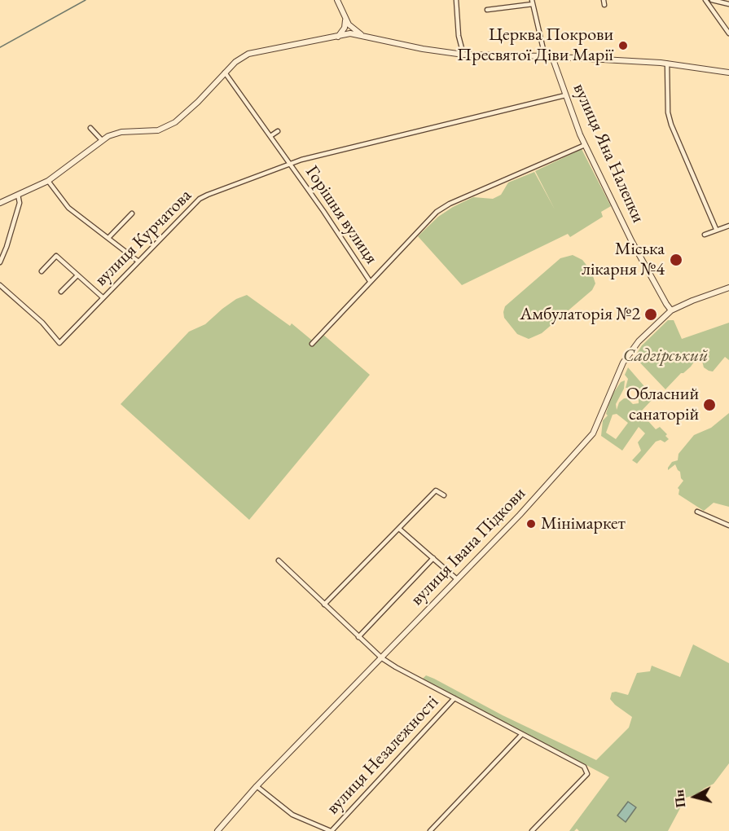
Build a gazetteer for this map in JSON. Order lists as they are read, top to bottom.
{
  "streets": {
    "street": [
      "вулиця Яна Налепки",
      "Горішня вулиця",
      "вулиця Курчатова",
      "вулиця Івана Підкови",
      "вулиця Незалежності"
    ]
  },
  "crossings": [
    ["вулиця Яна Налепки", "вулиця Курчатова"],
    ["вулиця Яна Налепки", "вулиця Івана Підкови"],
    ["Горішня вулиця", "вулиця Курчатова"]
  ],
  "parks": ["Садгірський"],
  "places": [
    "Церква Покрови Пресвятої Діви Марії",
    "Міська лікарня №4",
    "Амбулаторія №2",
    "Обласний санаторій",
    "Мінімаркет"
  ],
  "north": "left"
}
